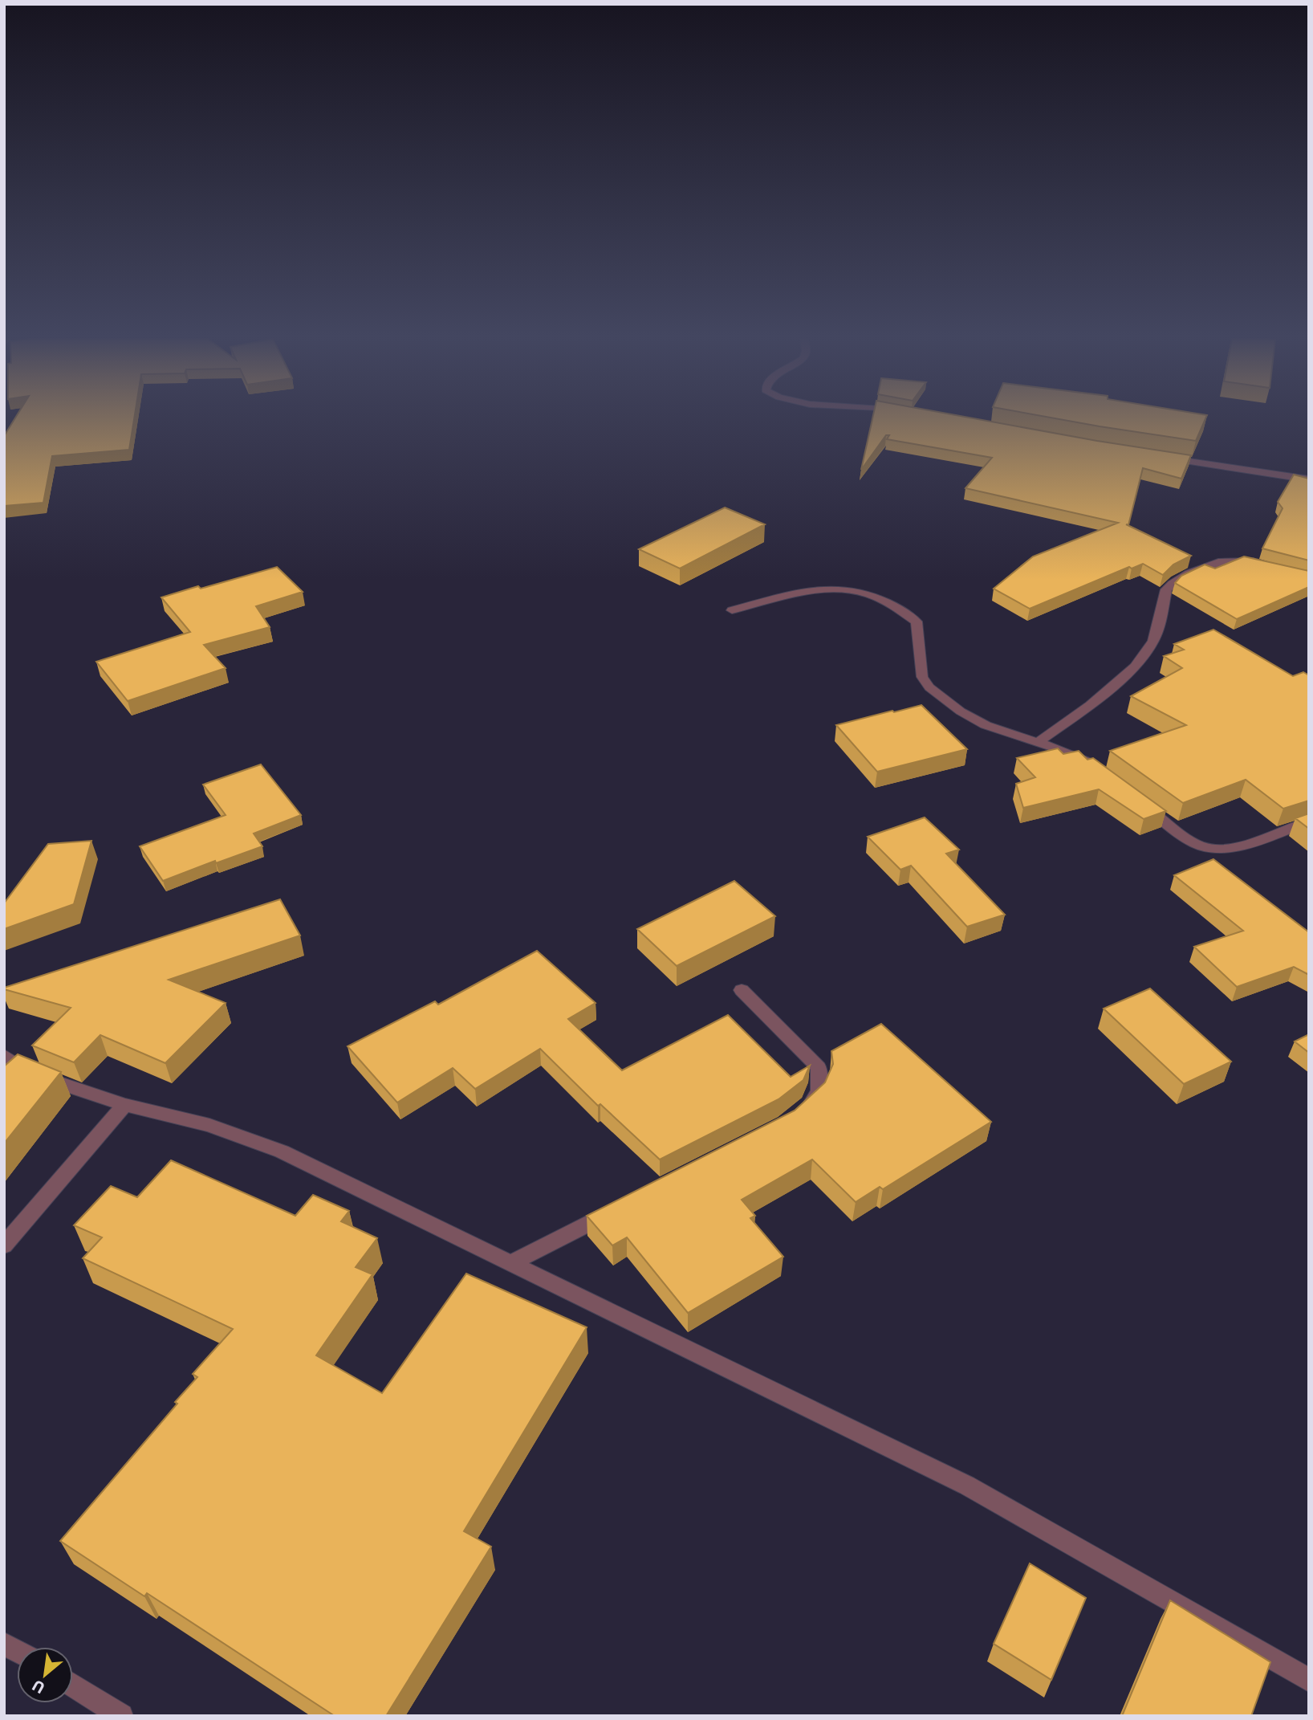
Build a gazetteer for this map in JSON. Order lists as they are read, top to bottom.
{
  "north": "bottom left"
}
